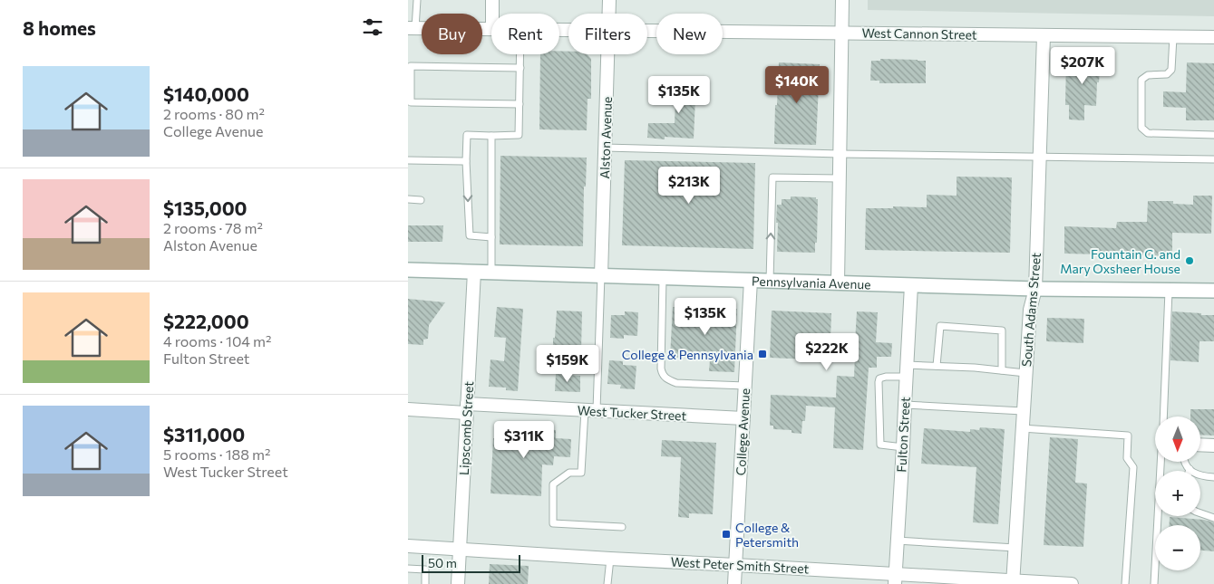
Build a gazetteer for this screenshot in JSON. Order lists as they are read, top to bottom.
{
  "streets": {
    "street": [
      "West Cannon Street",
      "Alston Avenue",
      "Pennsylvania Avenue",
      "South Adams Street",
      "West Tucker Street",
      "Lipscomb Street",
      "College Avenue",
      "Fulton Street",
      "West Peter Smith Street"
    ]
  },
  "crossings": [
    ["West Cannon Street", "South Adams Street"],
    ["Alston Avenue", "Pennsylvania Avenue"],
    ["Pennsylvania Avenue", "South Adams Street"],
    ["Pennsylvania Avenue", "Lipscomb Street"],
    ["Pennsylvania Avenue", "College Avenue"],
    ["Pennsylvania Avenue", "Fulton Street"],
    ["South Adams Street", "West Peter Smith Street"],
    ["West Tucker Street", "Lipscomb Street"],
    ["West Tucker Street", "College Avenue"],
    ["Lipscomb Street", "West Peter Smith Street"],
    ["College Avenue", "West Peter Smith Street"],
    ["Fulton Street", "West Peter Smith Street"]
  ],
  "places": {
    "other": ["Fountain G. and Mary Oxsheer House"],
    "transit": ["College & Pennsylvania", "College & Petersmith"]
  },
  "scale_bar": "50 m",
  "north": "bottom",
  "page": {
    "heading": "8 homes",
    "chip": [
      "Buy",
      "Rent",
      "Filters",
      "New"
    ],
    "price": [
      "$207K",
      "$140K",
      "$135K",
      "$213K",
      "$135K",
      "$222K",
      "$159K",
      "$311K"
    ],
    "list": [
      {
        "name": "$140,000",
        "note": "2 rooms · 80 m² · College Avenue"
      },
      {
        "name": "$135,000",
        "note": "2 rooms · 78 m² · Alston Avenue"
      },
      {
        "name": "$222,000",
        "note": "4 rooms · 104 m² · Fulton Street"
      },
      {
        "name": "$311,000",
        "note": "5 rooms · 188 m² · West Tucker Street"
      }
    ],
    "map_buttons": ["+", "−"],
    "scale": "50 m"
  }
}
